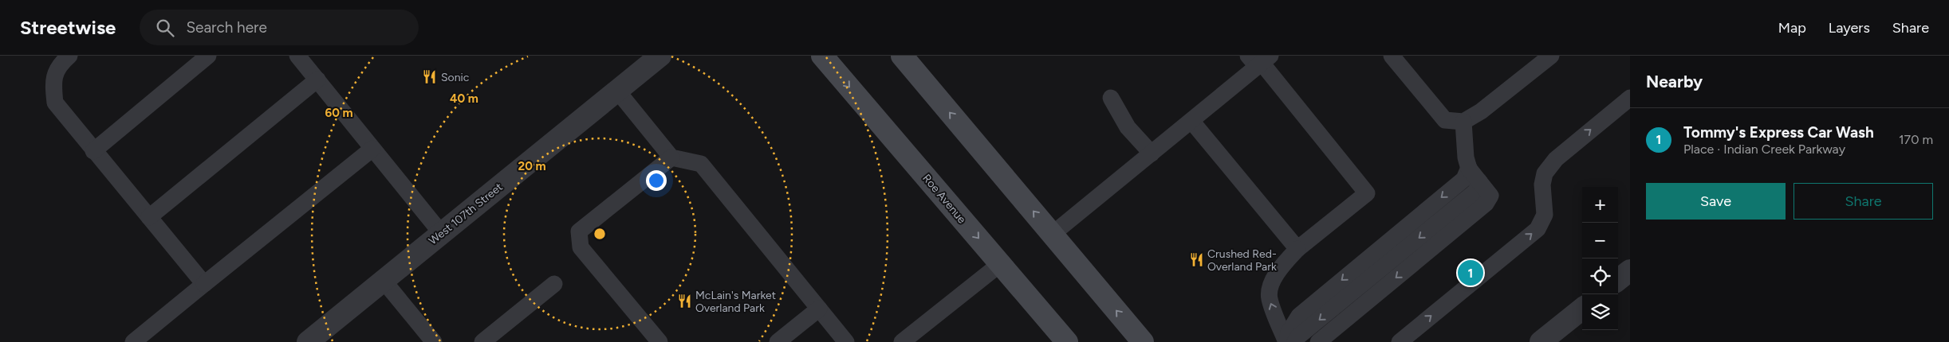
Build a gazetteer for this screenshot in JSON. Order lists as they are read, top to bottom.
{
  "streets": {
    "main road": ["Roe Avenue"],
    "street": ["West 107th Street"]
  },
  "places": {
    "restaurant": ["Sonic", "Crushed Red- Overland Park", "McLain's Market Overland Park"]
  },
  "page": {
    "header": "Streetwise",
    "search": "Search here",
    "nav": ["Map", "Layers", "Share"],
    "heading": "Nearby",
    "list": [
      {
        "mark": "1",
        "name": "Tommy's Express Car Wash",
        "note": "Place · Indian Creek Parkway",
        "value": "170 m"
      }
    ],
    "buttons": ["Save", "Share"],
    "map_buttons": ["+", "−"],
    "pins": "1"
  },
  "rings": ["40 m", "60 m", "20 m"]
}
